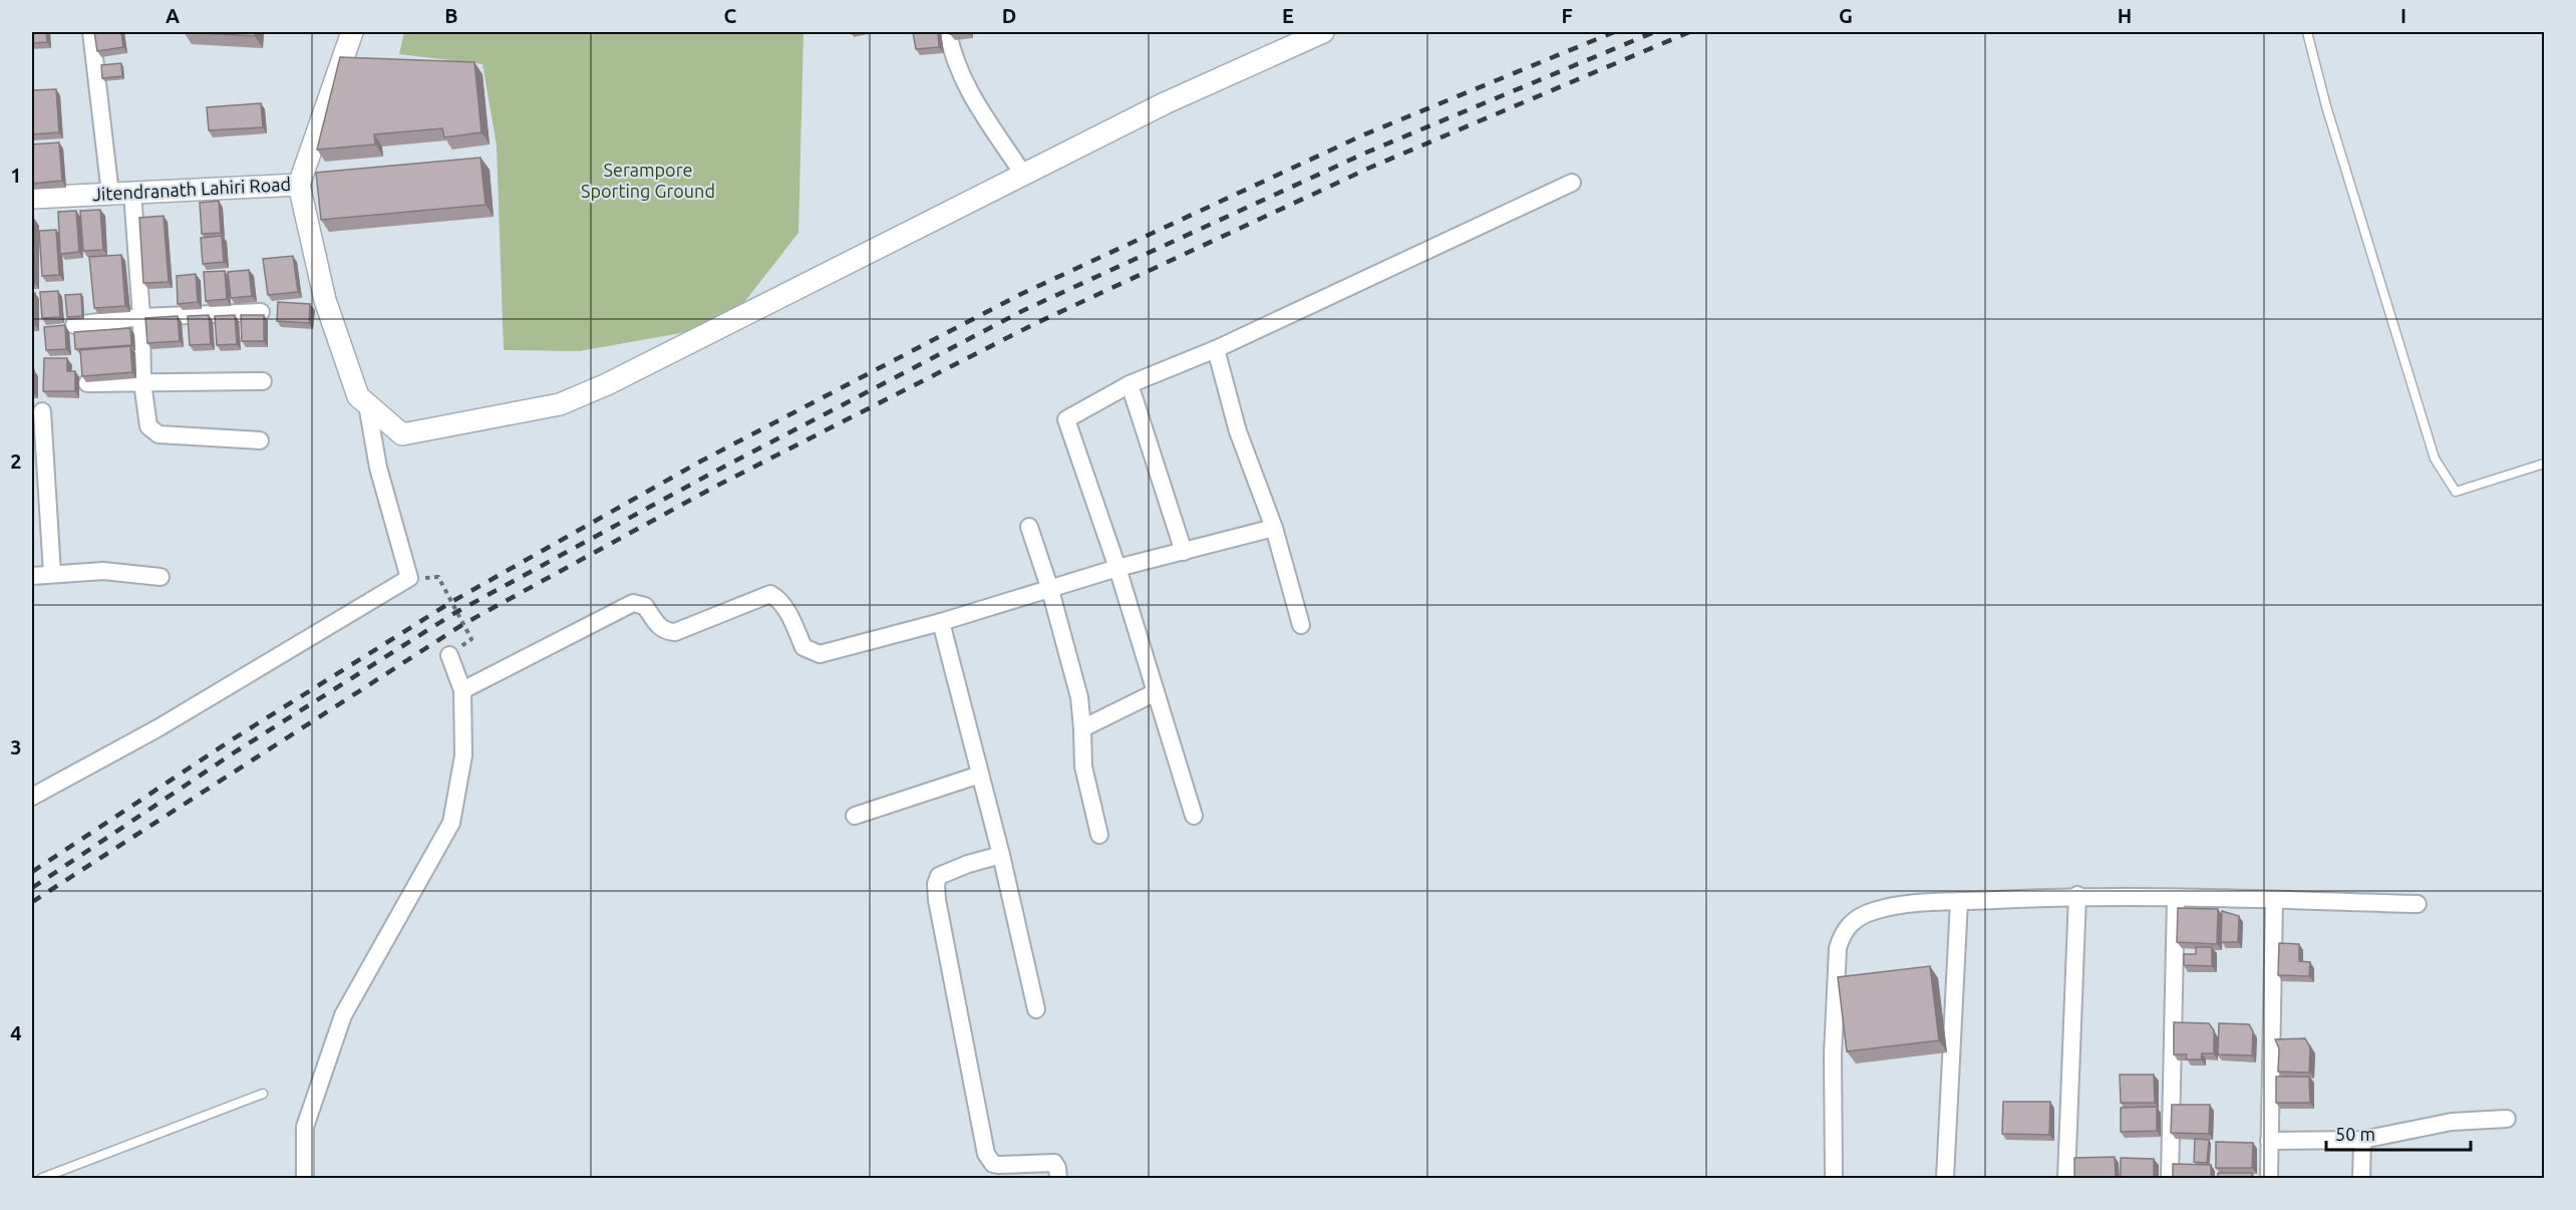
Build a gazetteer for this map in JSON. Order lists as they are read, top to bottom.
{
  "streets": {
    "street": ["Jitendranath Lahiri Road"]
  },
  "parks": ["Serampore Sporting Ground"],
  "scale_bar": "50 m",
  "grid": {
    "columns": [
      "A",
      "B",
      "C",
      "D",
      "E",
      "F",
      "G",
      "H",
      "I"
    ],
    "rows": [
      "1",
      "2",
      "3",
      "4"
    ]
  }
}
